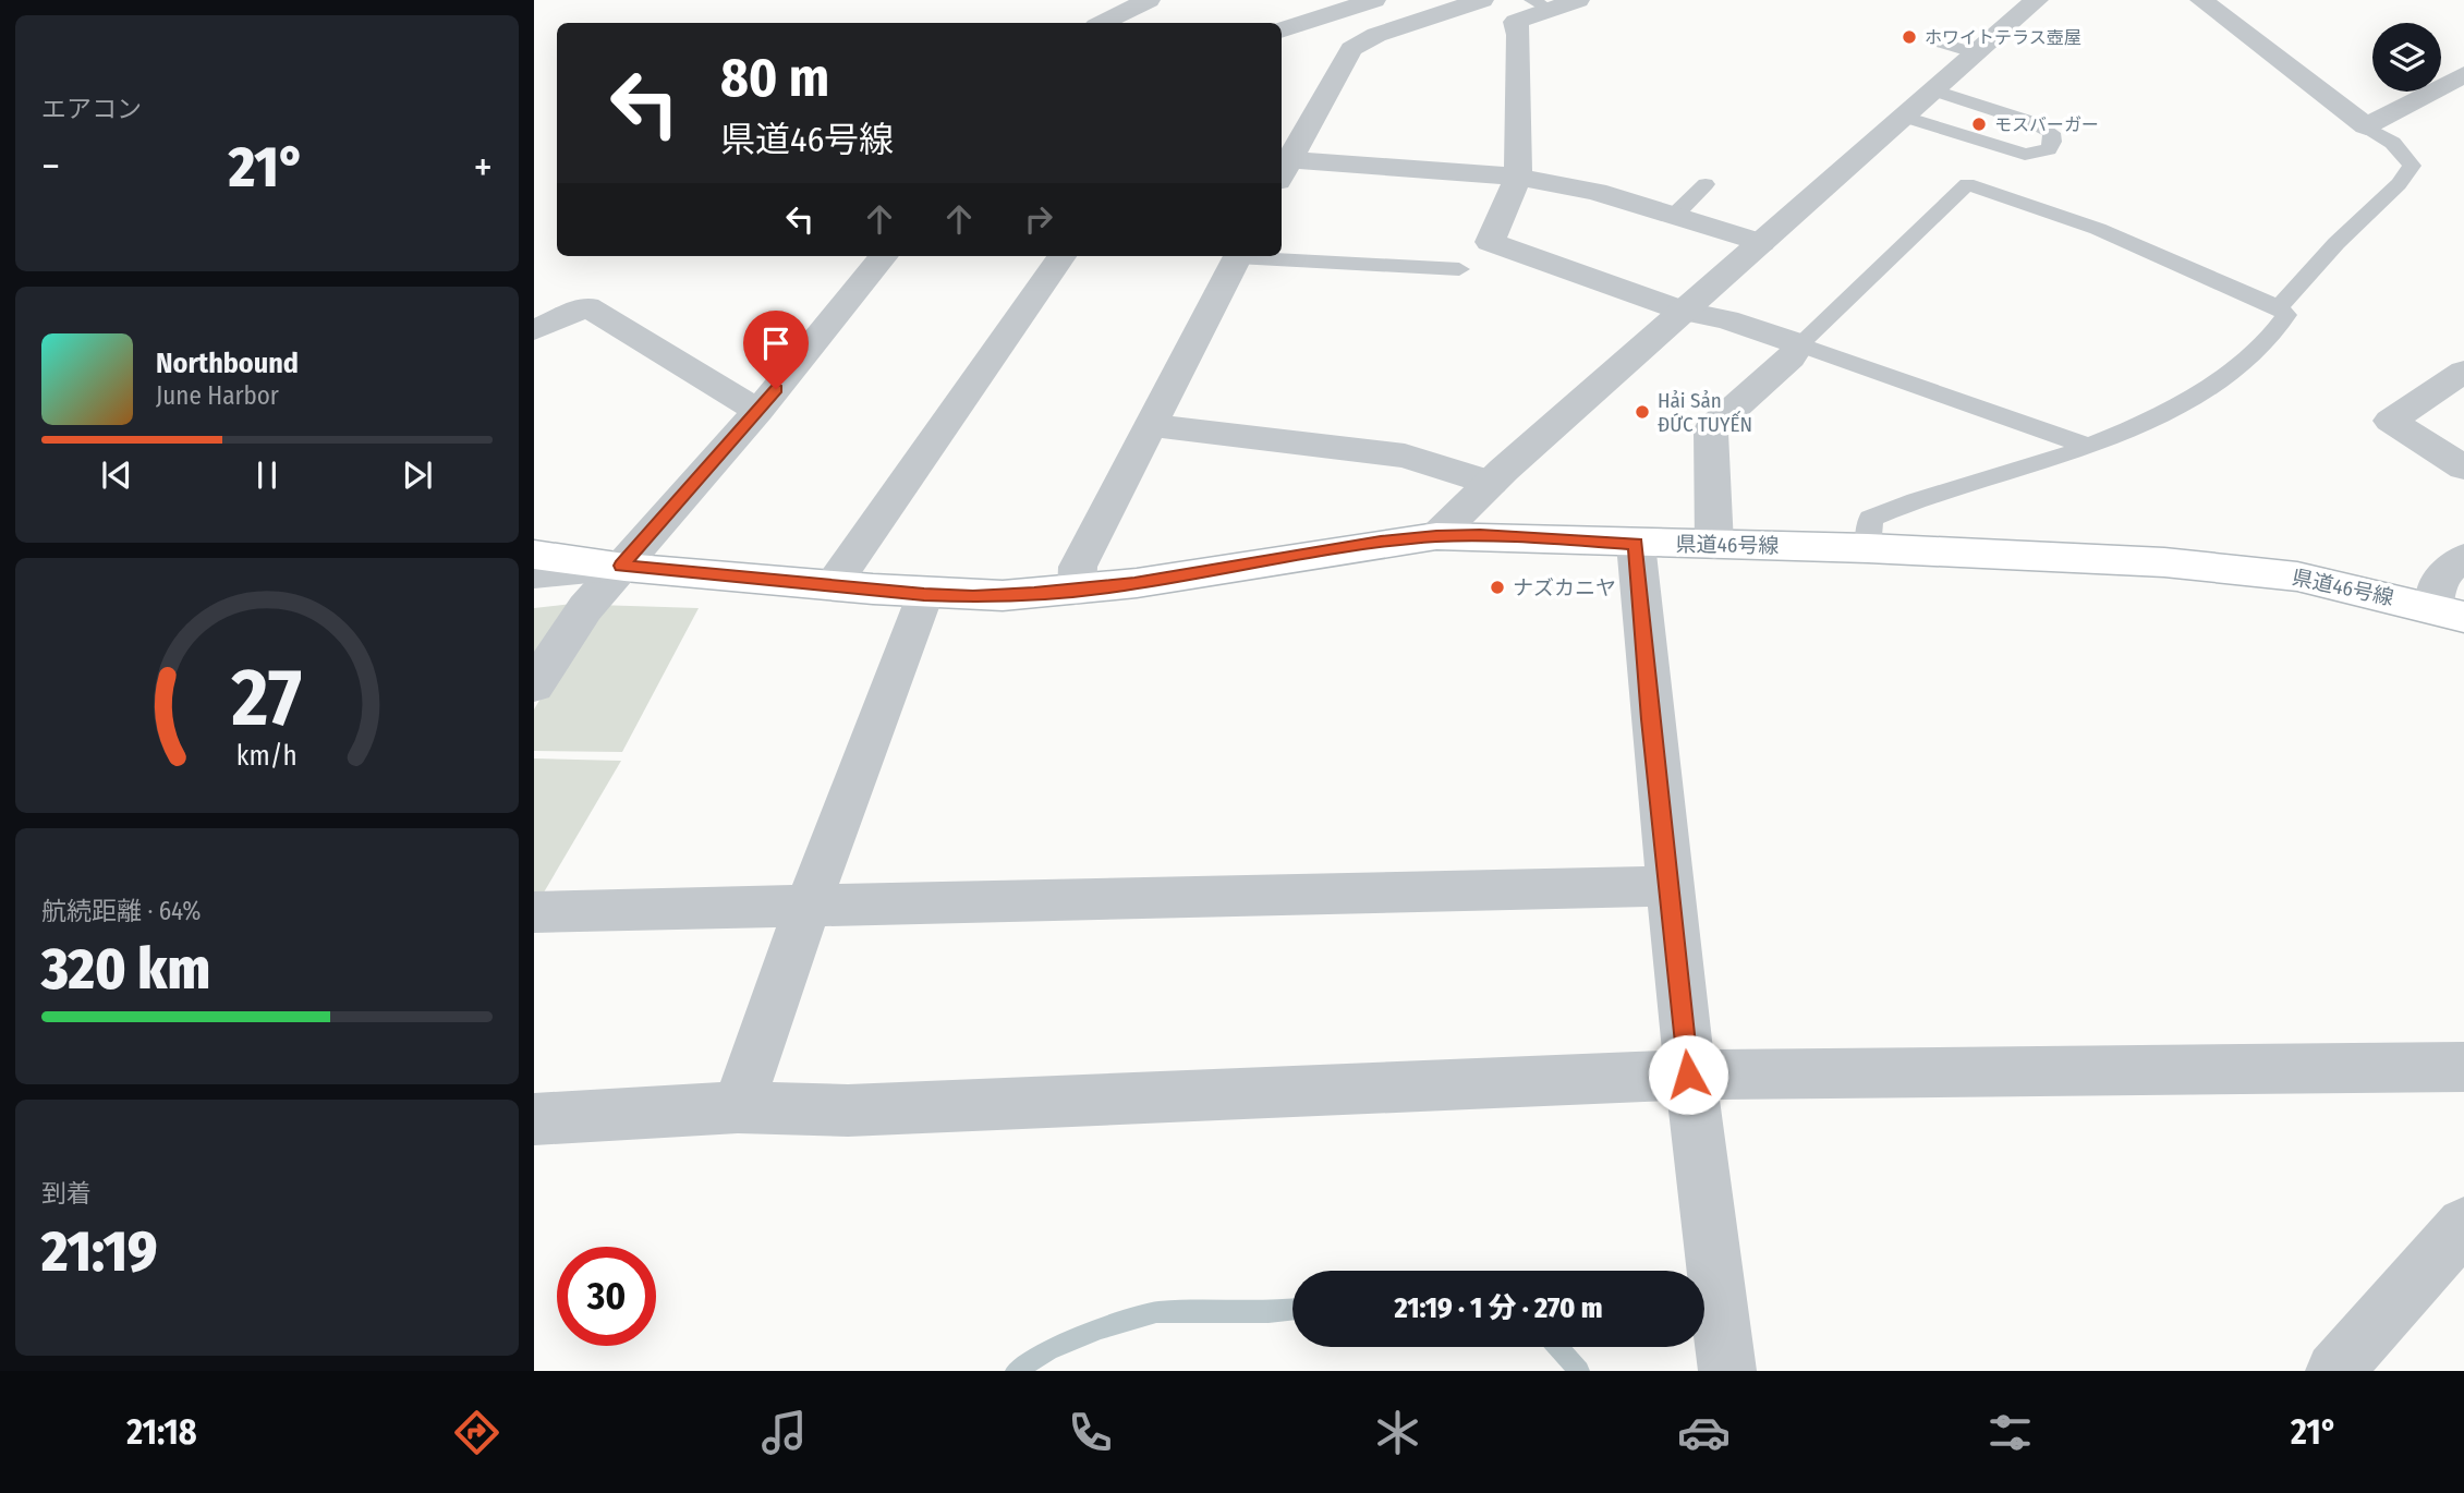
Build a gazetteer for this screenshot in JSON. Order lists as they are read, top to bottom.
{
  "streets": {
    "main road": ["県道46号線"]
  },
  "places": [
    "ホワイトテラス壺屋",
    "モスバーガー",
    "Hải Sản ĐỨC TUYẾN",
    "ナズカニヤ"
  ],
  "page": {
    "tile": [
      "エアコン",
      ["航続距離 · 64%", "320 km"],
      ["到着", "21:19"]
    ],
    "turn": ["80 m", "県道46号線"],
    "heat": ["−", "21°", "+"],
    "song": ["Northbound", "June Harbor"],
    "limit": "30",
    "trip": "21:19 · 1 分 · 270 m",
    "tabs": ["21:18", "21°"],
    "gauge": ["27", "km/h"]
  }
}
